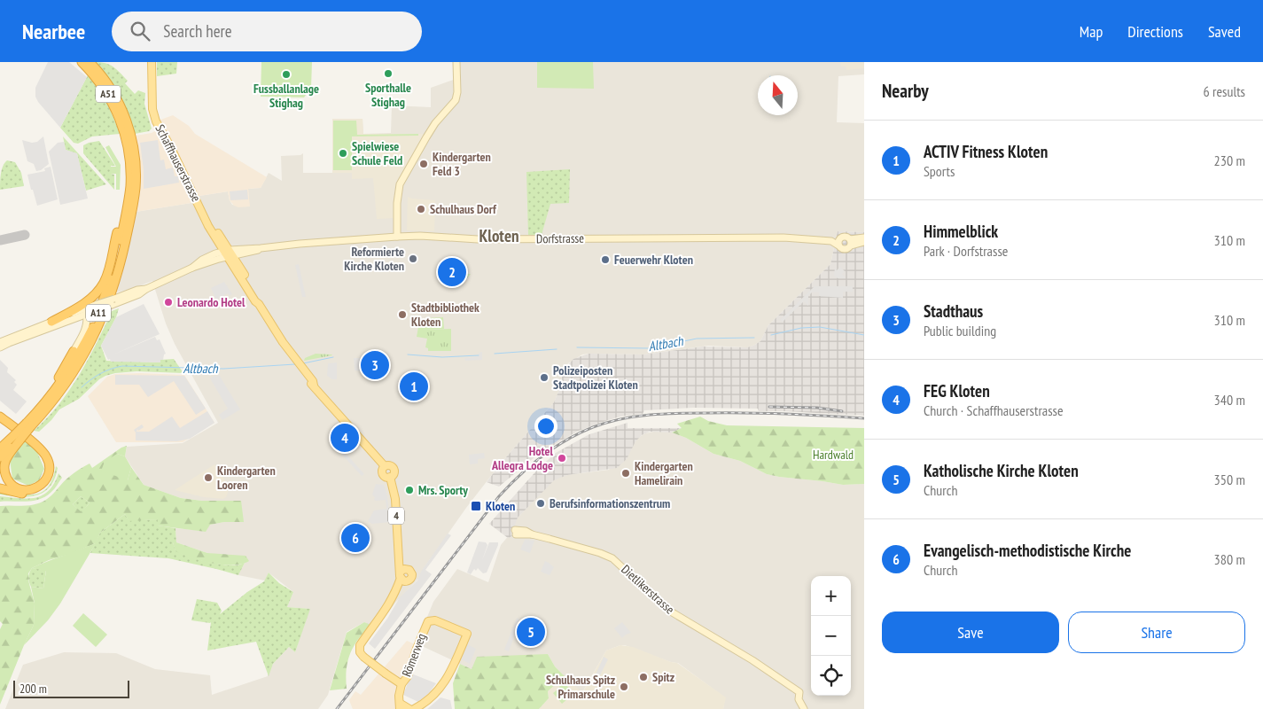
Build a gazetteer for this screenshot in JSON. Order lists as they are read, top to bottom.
{
  "streets": {
    "highway": ["A51", "A11"],
    "main road": [
      "Schaffhauserstrasse",
      "Dorfstrasse",
      "4",
      "Dietlikerstrasse",
      "Römerweg"
    ]
  },
  "crossings": [
    ["A51", "A11"],
    ["Schaffhauserstrasse", "Dorfstrasse"],
    ["Schaffhauserstrasse", "Römerweg"]
  ],
  "districts": ["Kloten"],
  "water": ["Altbach"],
  "parks": ["Hardwald"],
  "places": {
    "other": [
      "Sporthalle Stighag",
      "Fussballanlage Stighag",
      "Spielwiese Schule Feld",
      "Kindergarten Feld 3",
      "Schulhaus Dorf",
      "Reformierte Kirche Kloten",
      "Feuerwehr Kloten",
      "Leonardo Hotel",
      "Stadtbibliothek Kloten",
      "Polizeiposten Stadtpolizei Kloten",
      "Hotel Allegra Lodge",
      "Kindergarten Hamelirain",
      "Kindergarten Looren",
      "Mrs. Sporty",
      "Berufsinformationszentrum",
      "Spitz",
      "Schulhaus Spitz Primarschule"
    ],
    "transit": ["Kloten"]
  },
  "scale_bar": "200 m",
  "north": "top",
  "page": {
    "header": "Nearbee",
    "search": "Search here",
    "nav": ["Map", "Directions", "Saved"],
    "heading": ["Nearby", "6 results"],
    "list": [
      {
        "mark": "1",
        "name": "ACTIV Fitness Kloten",
        "note": "Sports",
        "value": "230 m"
      },
      {
        "mark": "2",
        "name": "Himmelblick",
        "note": "Park · Dorfstrasse",
        "value": "310 m"
      },
      {
        "mark": "3",
        "name": "Stadthaus",
        "note": "Public building",
        "value": "310 m"
      },
      {
        "mark": "4",
        "name": "FEG Kloten",
        "note": "Church · Schaffhauserstrasse",
        "value": "340 m"
      },
      {
        "mark": "5",
        "name": "Katholische Kirche Kloten",
        "note": "Church",
        "value": "350 m"
      },
      {
        "mark": "6",
        "name": "Evangelisch-methodistische Kirche",
        "note": "Church",
        "value": "380 m"
      }
    ],
    "pins": [
      "2",
      "3",
      "1",
      "4",
      "6",
      "5"
    ],
    "map_buttons": ["+", "−"],
    "buttons": ["Save", "Share"],
    "scale": "200 m"
  }
}
